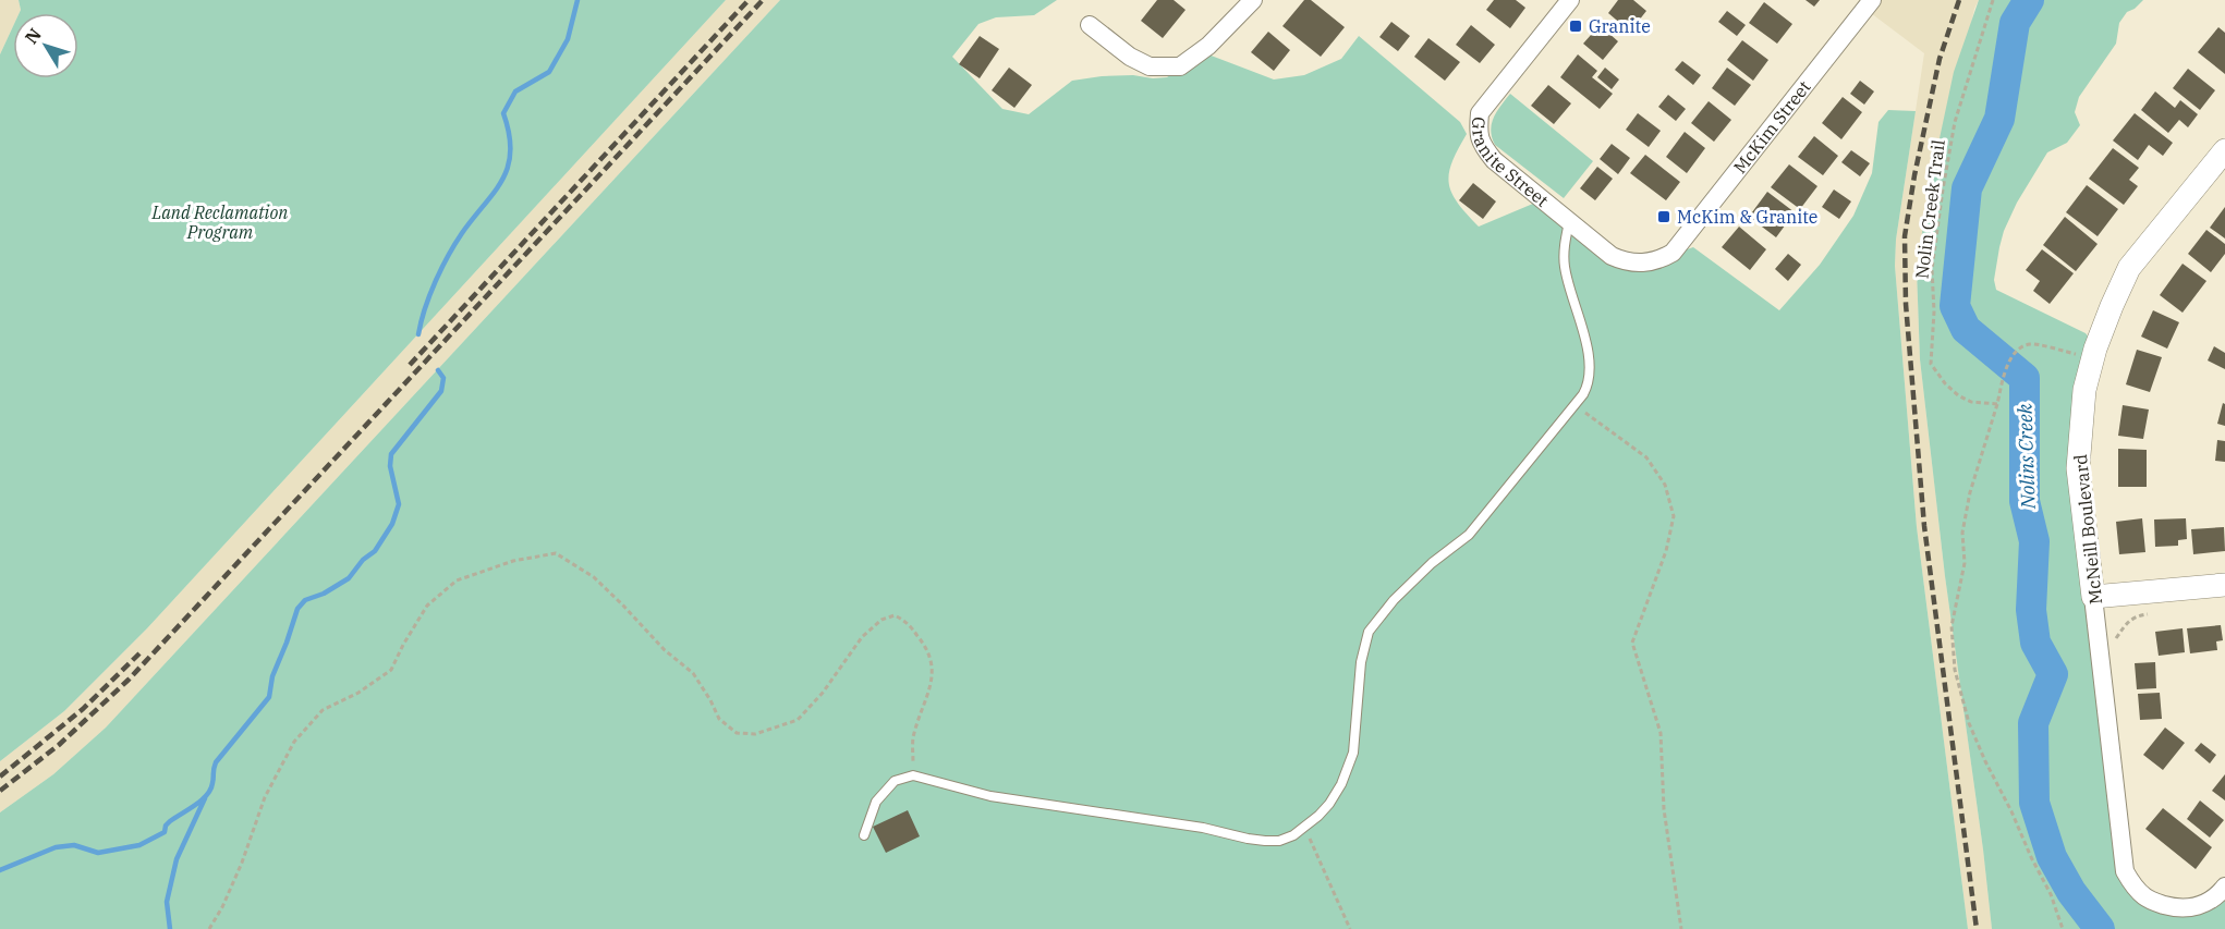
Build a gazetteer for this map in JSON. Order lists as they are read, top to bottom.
{
  "streets": {
    "street": ["McKim Street", "Granite Street", "McNeill Boulevard"],
    "path": ["Nolin Creek Trail"]
  },
  "crossings": [
    ["McKim Street", "Granite Street"]
  ],
  "water": ["Nolins Creek"],
  "parks": ["Land Reclamation Program"],
  "places": {
    "transit": ["Granite", "McKim & Granite"]
  },
  "north": "top left"
}
